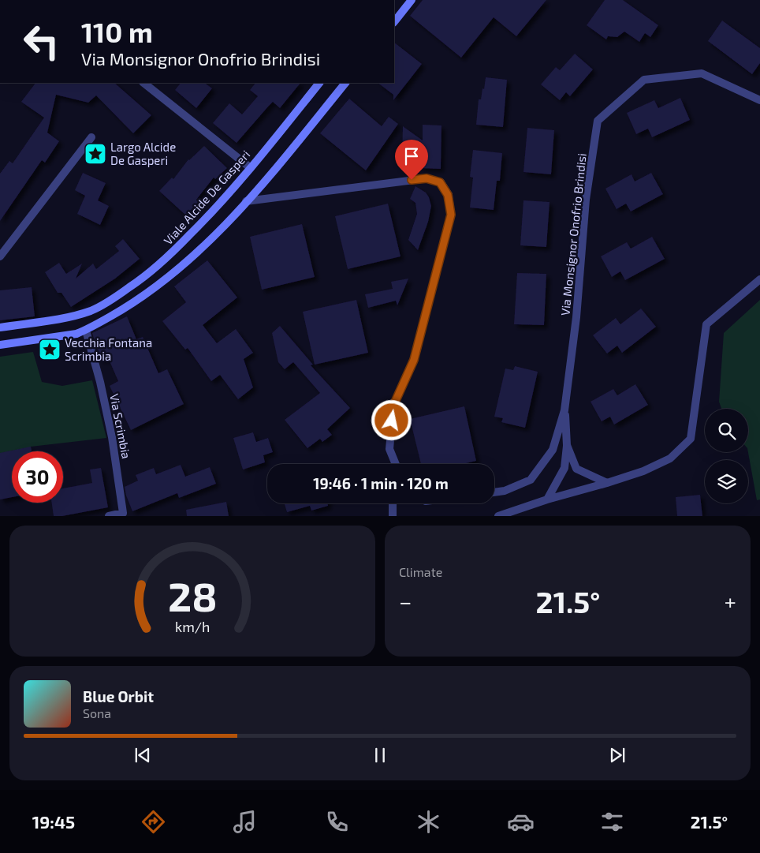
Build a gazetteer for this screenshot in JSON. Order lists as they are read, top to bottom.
{
  "streets": {
    "main road": ["Viale Alcide De Gasperi"],
    "street": ["Via Monsignor Onofrio Brindisi", "Via Scrimbia"]
  },
  "places": {
    "place": ["Largo Alcide De Gasperi", "Vecchia Fontana Scrimbia"]
  },
  "page": {
    "turn": ["110 m", "Via Monsignor Onofrio Brindisi"],
    "limit": "30",
    "trip": "19:46 · 1 min · 120 m",
    "tile": "Climate",
    "heat": ["−", "21.5°", "+"],
    "song": ["Blue Orbit", "Sona"],
    "tabs": ["19:45", "21.5°"],
    "gauge": ["28", "km/h"]
  }
}
